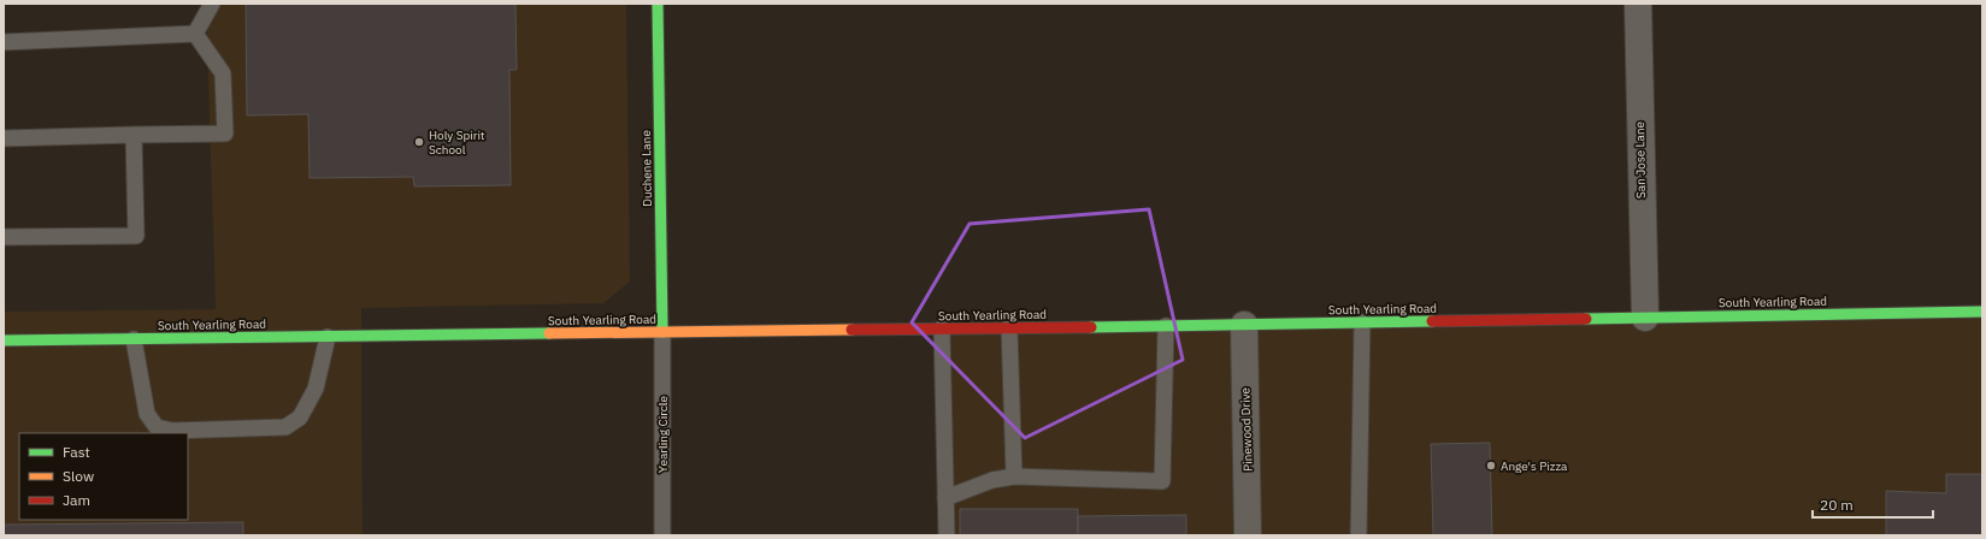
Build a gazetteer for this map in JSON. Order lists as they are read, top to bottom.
{
  "streets": {
    "street": [
      "San Jose Lane",
      "Duchene Lane",
      "South Yearling Road",
      "Pinewood Drive"
    ],
    "lane": ["Yearling Circle"]
  },
  "crossings": [
    ["San Jose Lane", "South Yearling Road"],
    ["Duchene Lane", "South Yearling Road"],
    ["Duchene Lane", "Yearling Circle"],
    ["South Yearling Road", "Pinewood Drive"],
    ["South Yearling Road", "Yearling Circle"]
  ],
  "places": ["Holy Spirit School", "Ange's Pizza"],
  "legend": ["Fast", "Slow", "Jam"],
  "scale_bar": "20 m"
}
